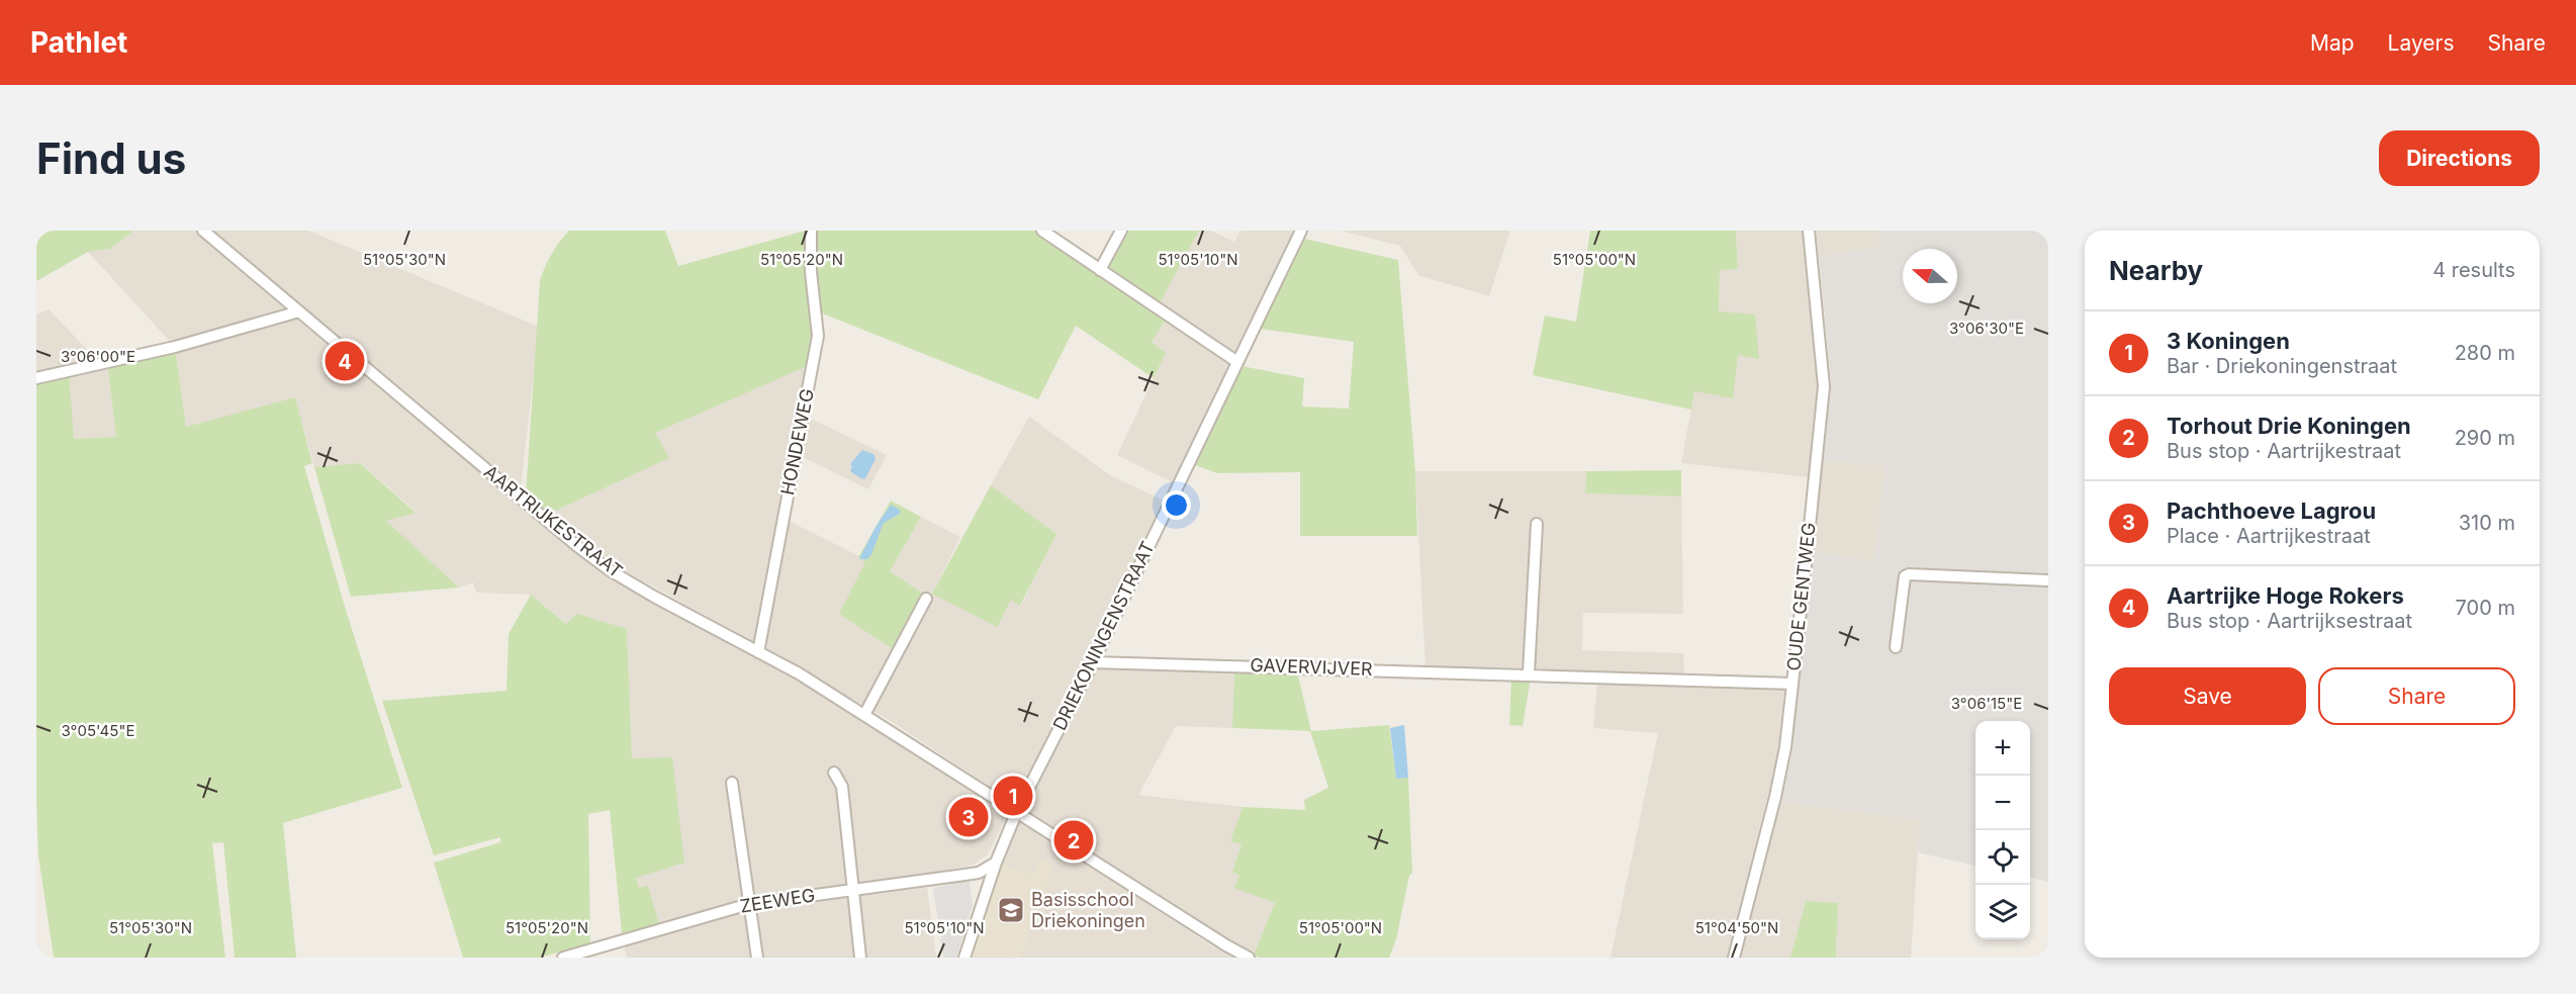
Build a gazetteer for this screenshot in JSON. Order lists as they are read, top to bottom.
{
  "streets": {
    "street": [
      "HONDEWEG",
      "AARTRIJKESTRAAT",
      "OUDE GENTWEG",
      "DRIEKONINGENSTRAAT",
      "GAVERVIJVER",
      "ZEEWEG"
    ]
  },
  "crossings": [
    ["HONDEWEG", "AARTRIJKESTRAAT"],
    ["AARTRIJKESTRAAT", "DRIEKONINGENSTRAAT"],
    ["OUDE GENTWEG", "GAVERVIJVER"],
    ["DRIEKONINGENSTRAAT", "GAVERVIJVER"],
    ["DRIEKONINGENSTRAAT", "ZEEWEG"]
  ],
  "places": {
    "school or university": ["Basisschool Driekoningen"]
  },
  "north": "left",
  "page": {
    "header": "Pathlet",
    "nav": ["Map", "Layers", "Share"],
    "buttons": [
      "Directions",
      ["Save", "Share"]
    ],
    "title": "Find us",
    "heading": ["Nearby", "4 results"],
    "list": [
      {
        "mark": "1",
        "name": "3 Koningen",
        "note": "Bar · Driekoningenstraat",
        "value": "280 m"
      },
      {
        "mark": "2",
        "name": "Torhout Drie Koningen",
        "note": "Bus stop · Aartrijkestraat",
        "value": "290 m"
      },
      {
        "mark": "3",
        "name": "Pachthoeve Lagrou",
        "note": "Place · Aartrijkestraat",
        "value": "310 m"
      },
      {
        "mark": "4",
        "name": "Aartrijke Hoge Rokers",
        "note": "Bus stop · Aartrijksestraat",
        "value": "700 m"
      }
    ],
    "pins": [
      "4",
      "1",
      "3",
      "2"
    ],
    "map_buttons": ["+", "−"]
  },
  "coordinates": [
    "51°05'20\"N",
    "51°05'10\"N",
    "51°05'00\"N",
    "51°05'30\"N",
    "3°06'30\"E",
    "3°06'00\"E",
    "3°06'15\"E",
    "3°05'45\"E",
    "51°04'50\"N"
  ]
}
